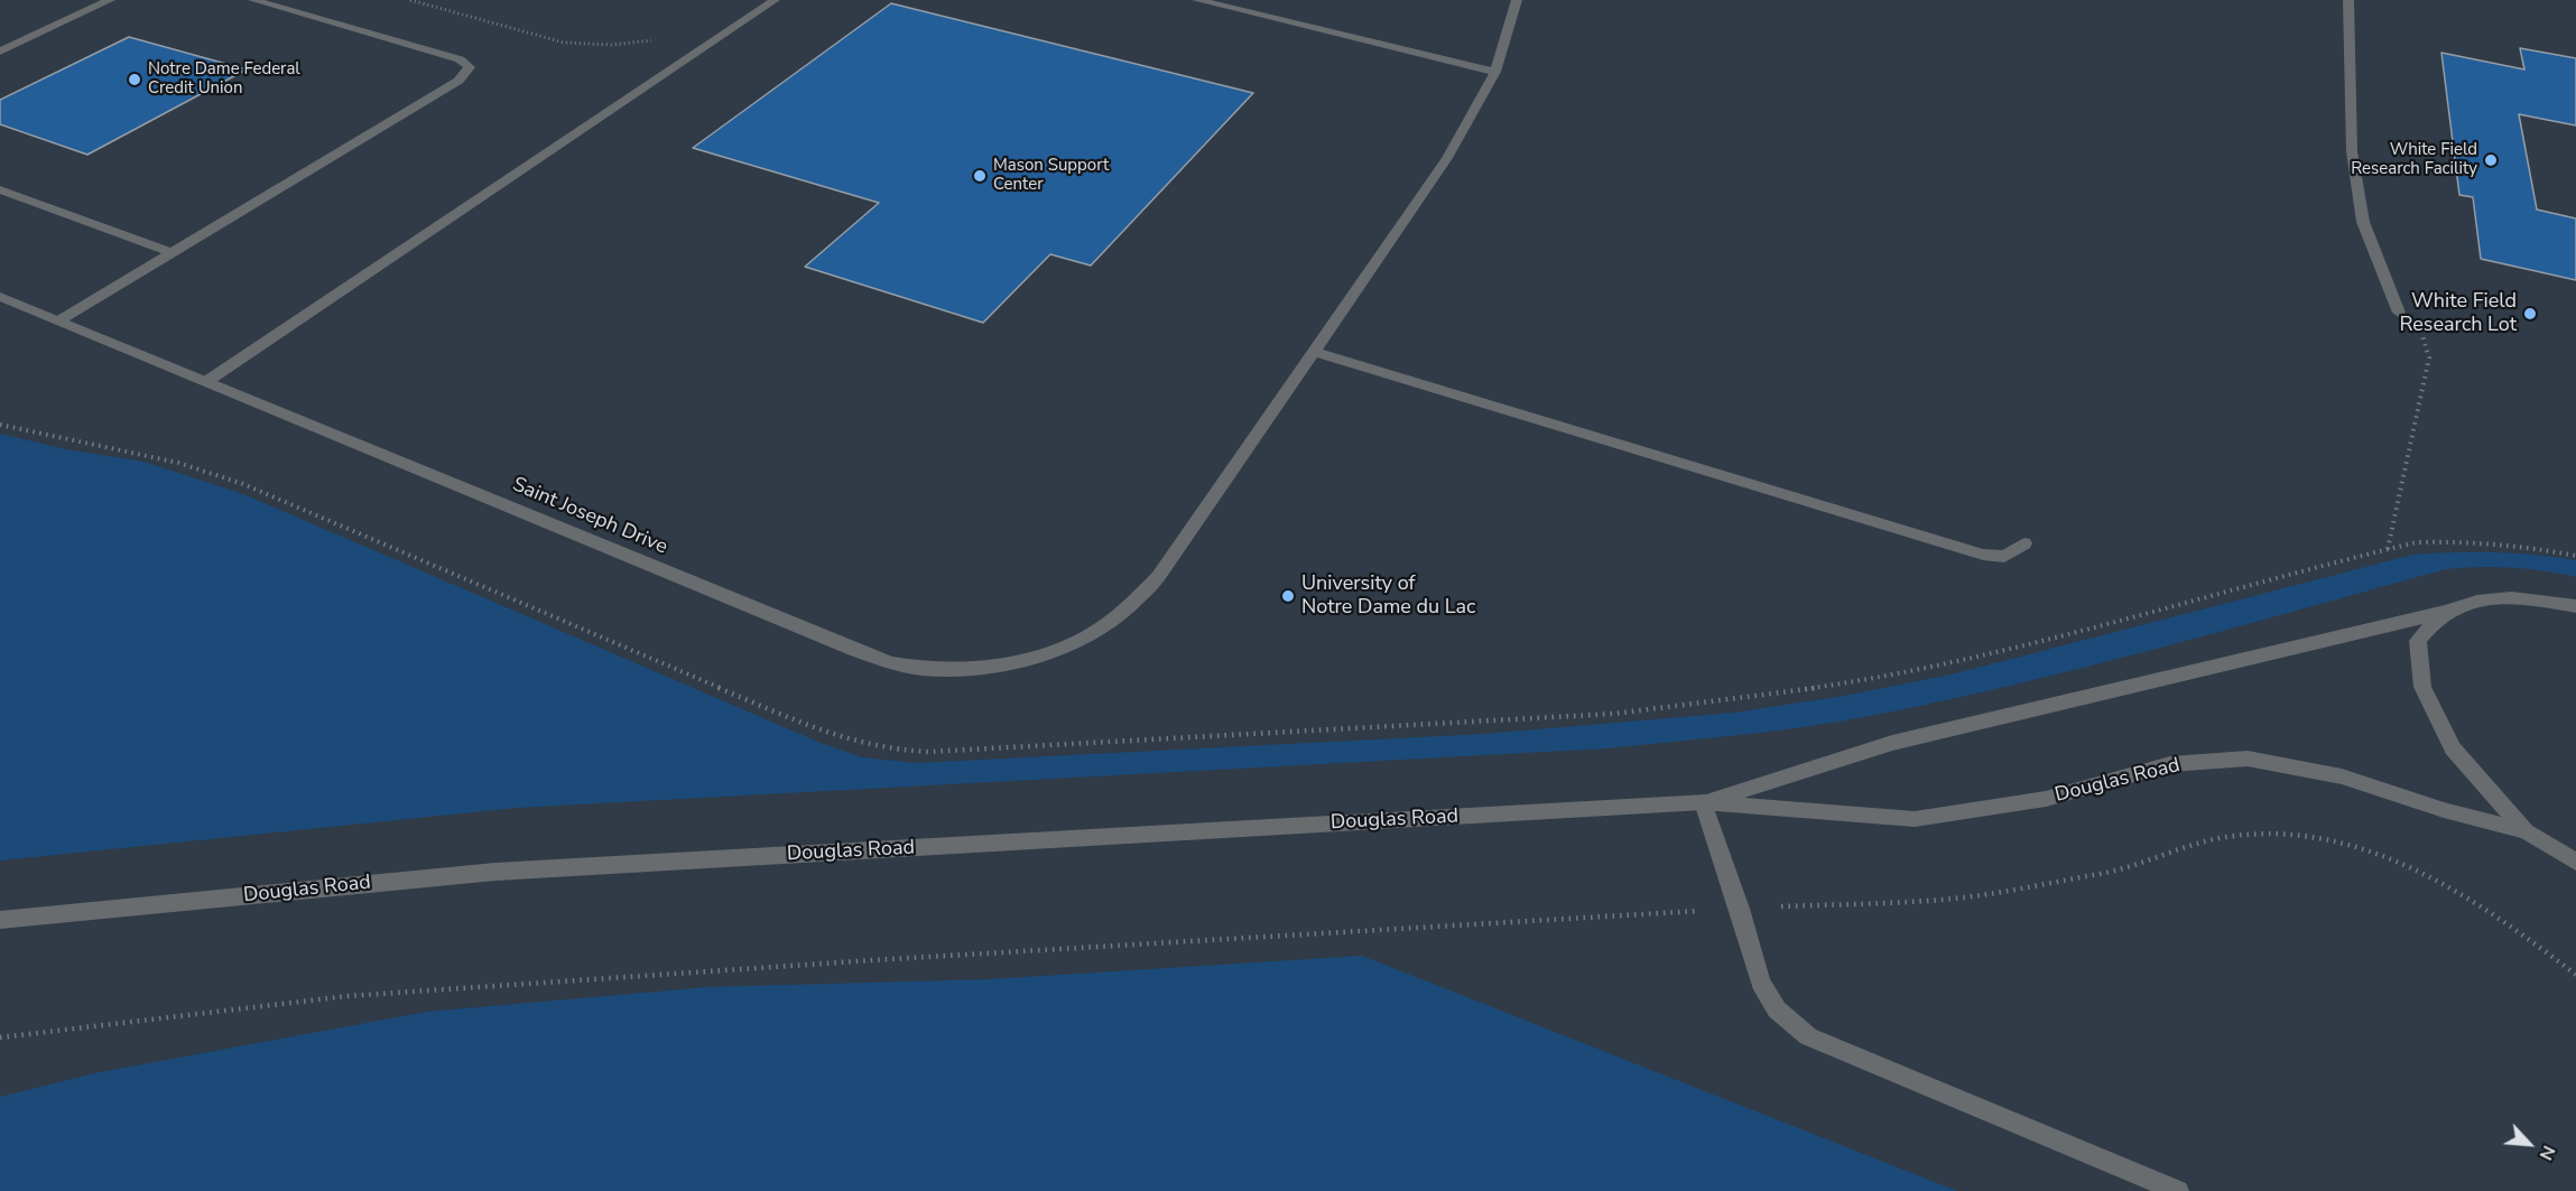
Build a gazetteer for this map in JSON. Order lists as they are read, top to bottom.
{
  "streets": {
    "street": ["Saint Joseph Drive", "Douglas Road"]
  },
  "places": [
    "Notre Dame Federal Credit Union",
    "White Field Research Facility",
    "Mason Support Center",
    "White Field Research Lot",
    "University of Notre Dame du Lac"
  ],
  "north": "bottom right"
}
